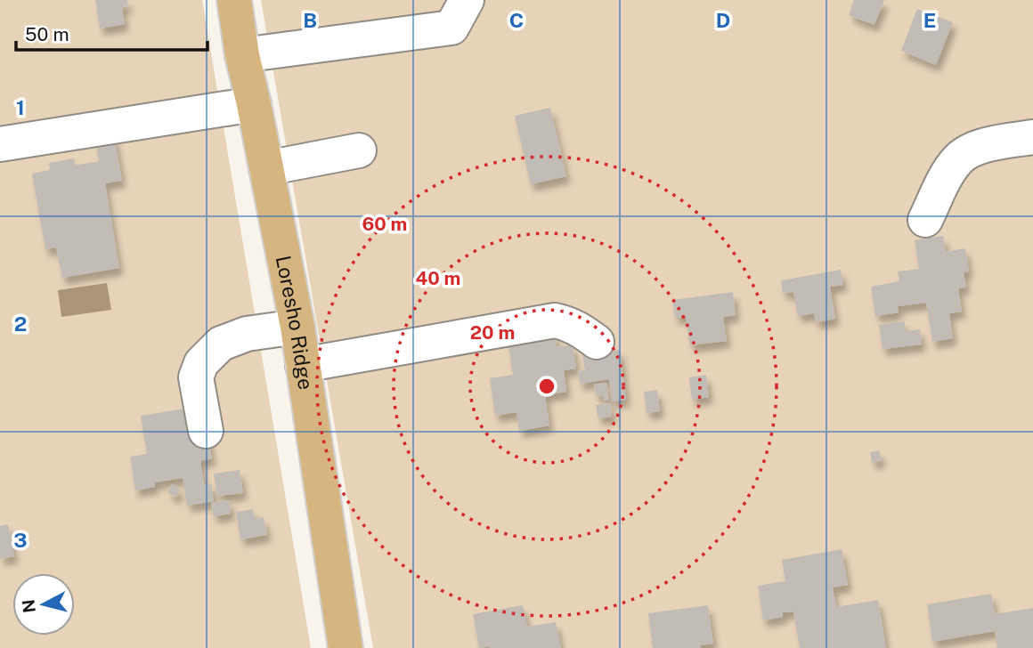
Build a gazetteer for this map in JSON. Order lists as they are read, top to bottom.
{
  "streets": {
    "main road": ["Loresho Ridge"]
  },
  "scale_bar": "50 m",
  "north": "left",
  "grid": {
    "columns": [
      "B",
      "C",
      "D",
      "E"
    ],
    "rows": ["1", "2", "3"]
  },
  "rings": ["60 m", "40 m", "20 m"]
}
